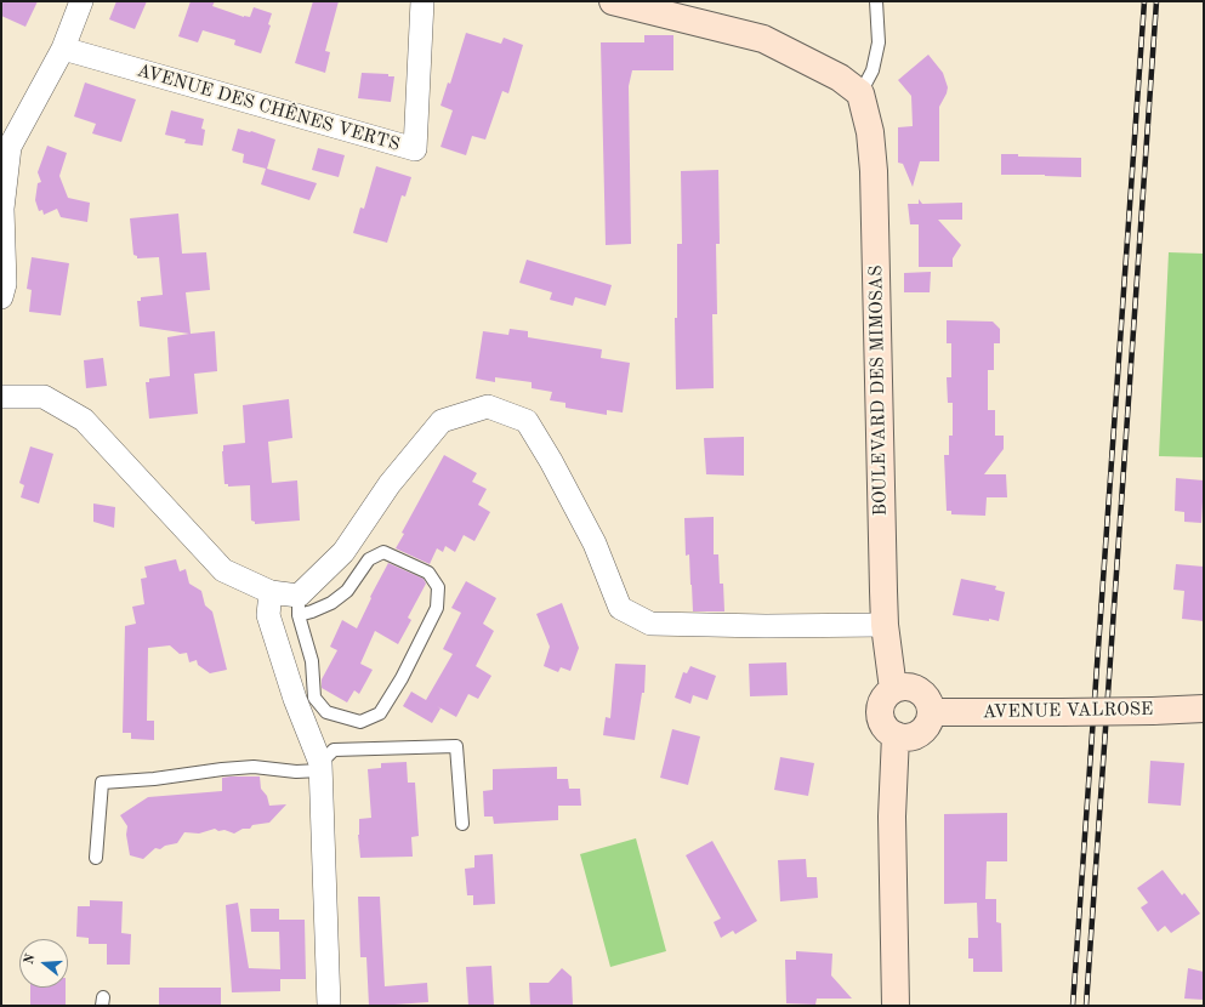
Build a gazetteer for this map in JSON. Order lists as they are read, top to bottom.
{
  "streets": {
    "street": ["AVENUE DES CHÊNES VERTS", "BOULEVARD DES MIMOSAS", "AVENUE VALROSE"]
  },
  "crossings": [
    ["BOULEVARD DES MIMOSAS", "AVENUE VALROSE"]
  ],
  "north": "left"
}
